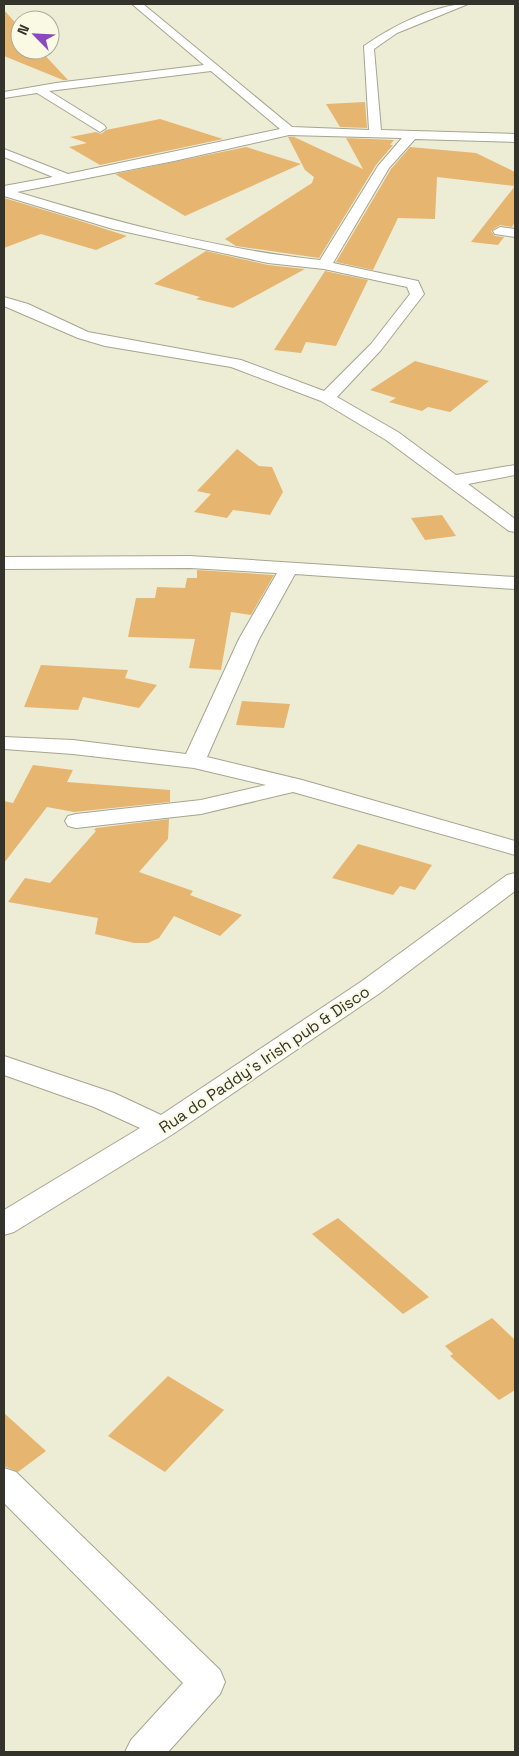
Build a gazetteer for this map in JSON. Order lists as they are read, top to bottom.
{
  "streets": {
    "street": ["Rua do Paddy's Irish pub & Disco"]
  },
  "north": "top left"
}
